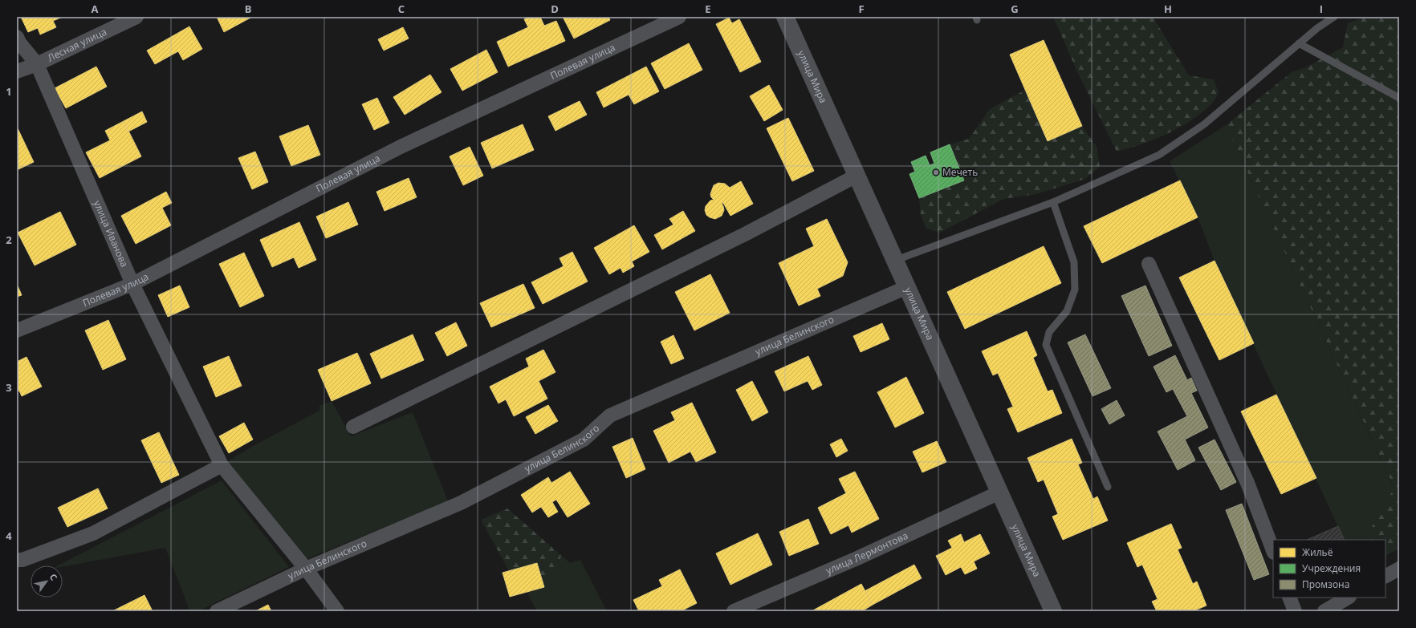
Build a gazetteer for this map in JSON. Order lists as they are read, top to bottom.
{
  "streets": {
    "street": [
      "Лесная улица",
      "Полевая улица",
      "улица Мира",
      "улица Иванова",
      "улица Белинского",
      "улица Лермонтова"
    ]
  },
  "crossings": [
    ["Лесная улица", "улица Иванова"],
    ["Полевая улица", "улица Иванова"],
    ["улица Мира", "улица Белинского"],
    ["улица Мира", "улица Лермонтова"],
    ["улица Иванова", "улица Белинского"]
  ],
  "places": ["Мечеть"],
  "legend": ["Жильё", "Учреждения", "Промзона"],
  "north": "top right",
  "grid": {
    "columns": [
      "A",
      "B",
      "C",
      "D",
      "E",
      "F",
      "G",
      "H",
      "I"
    ],
    "rows": [
      "1",
      "2",
      "3",
      "4"
    ]
  }
}
